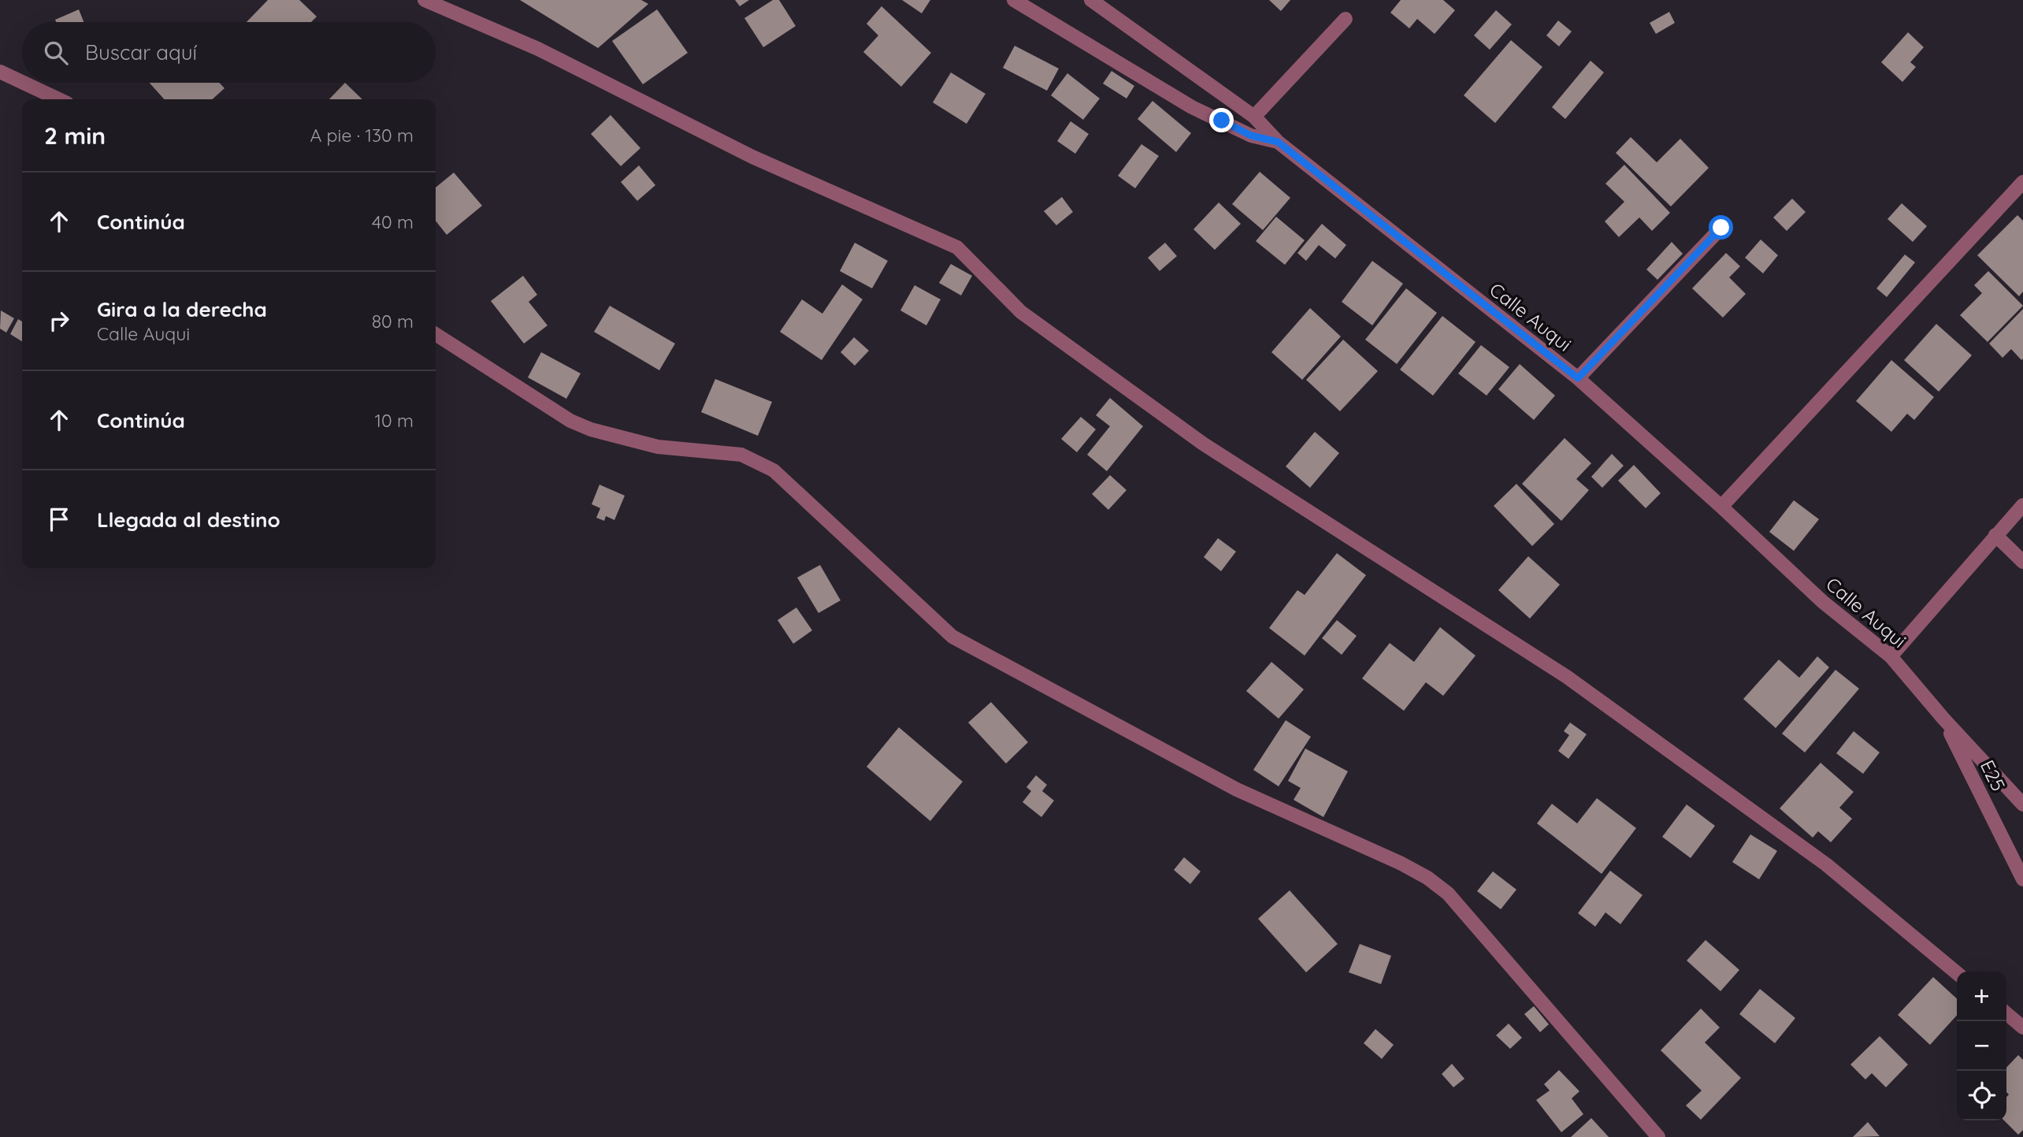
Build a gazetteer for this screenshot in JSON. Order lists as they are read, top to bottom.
{
  "streets": {
    "street": ["Calle Auqui", "E25"]
  },
  "crossings": [
    ["Calle Auqui", "E25"]
  ],
  "page": {
    "search": "Buscar aquí",
    "heading": ["2 min", "A pie · 130 m"],
    "list": [
      ["Continúa", "40 m"],
      ["Gira a la derecha", "Calle Auqui", "80 m"],
      ["Continúa", "10 m"],
      "Llegada al destino"
    ],
    "map_buttons": ["+", "−"]
  }
}
